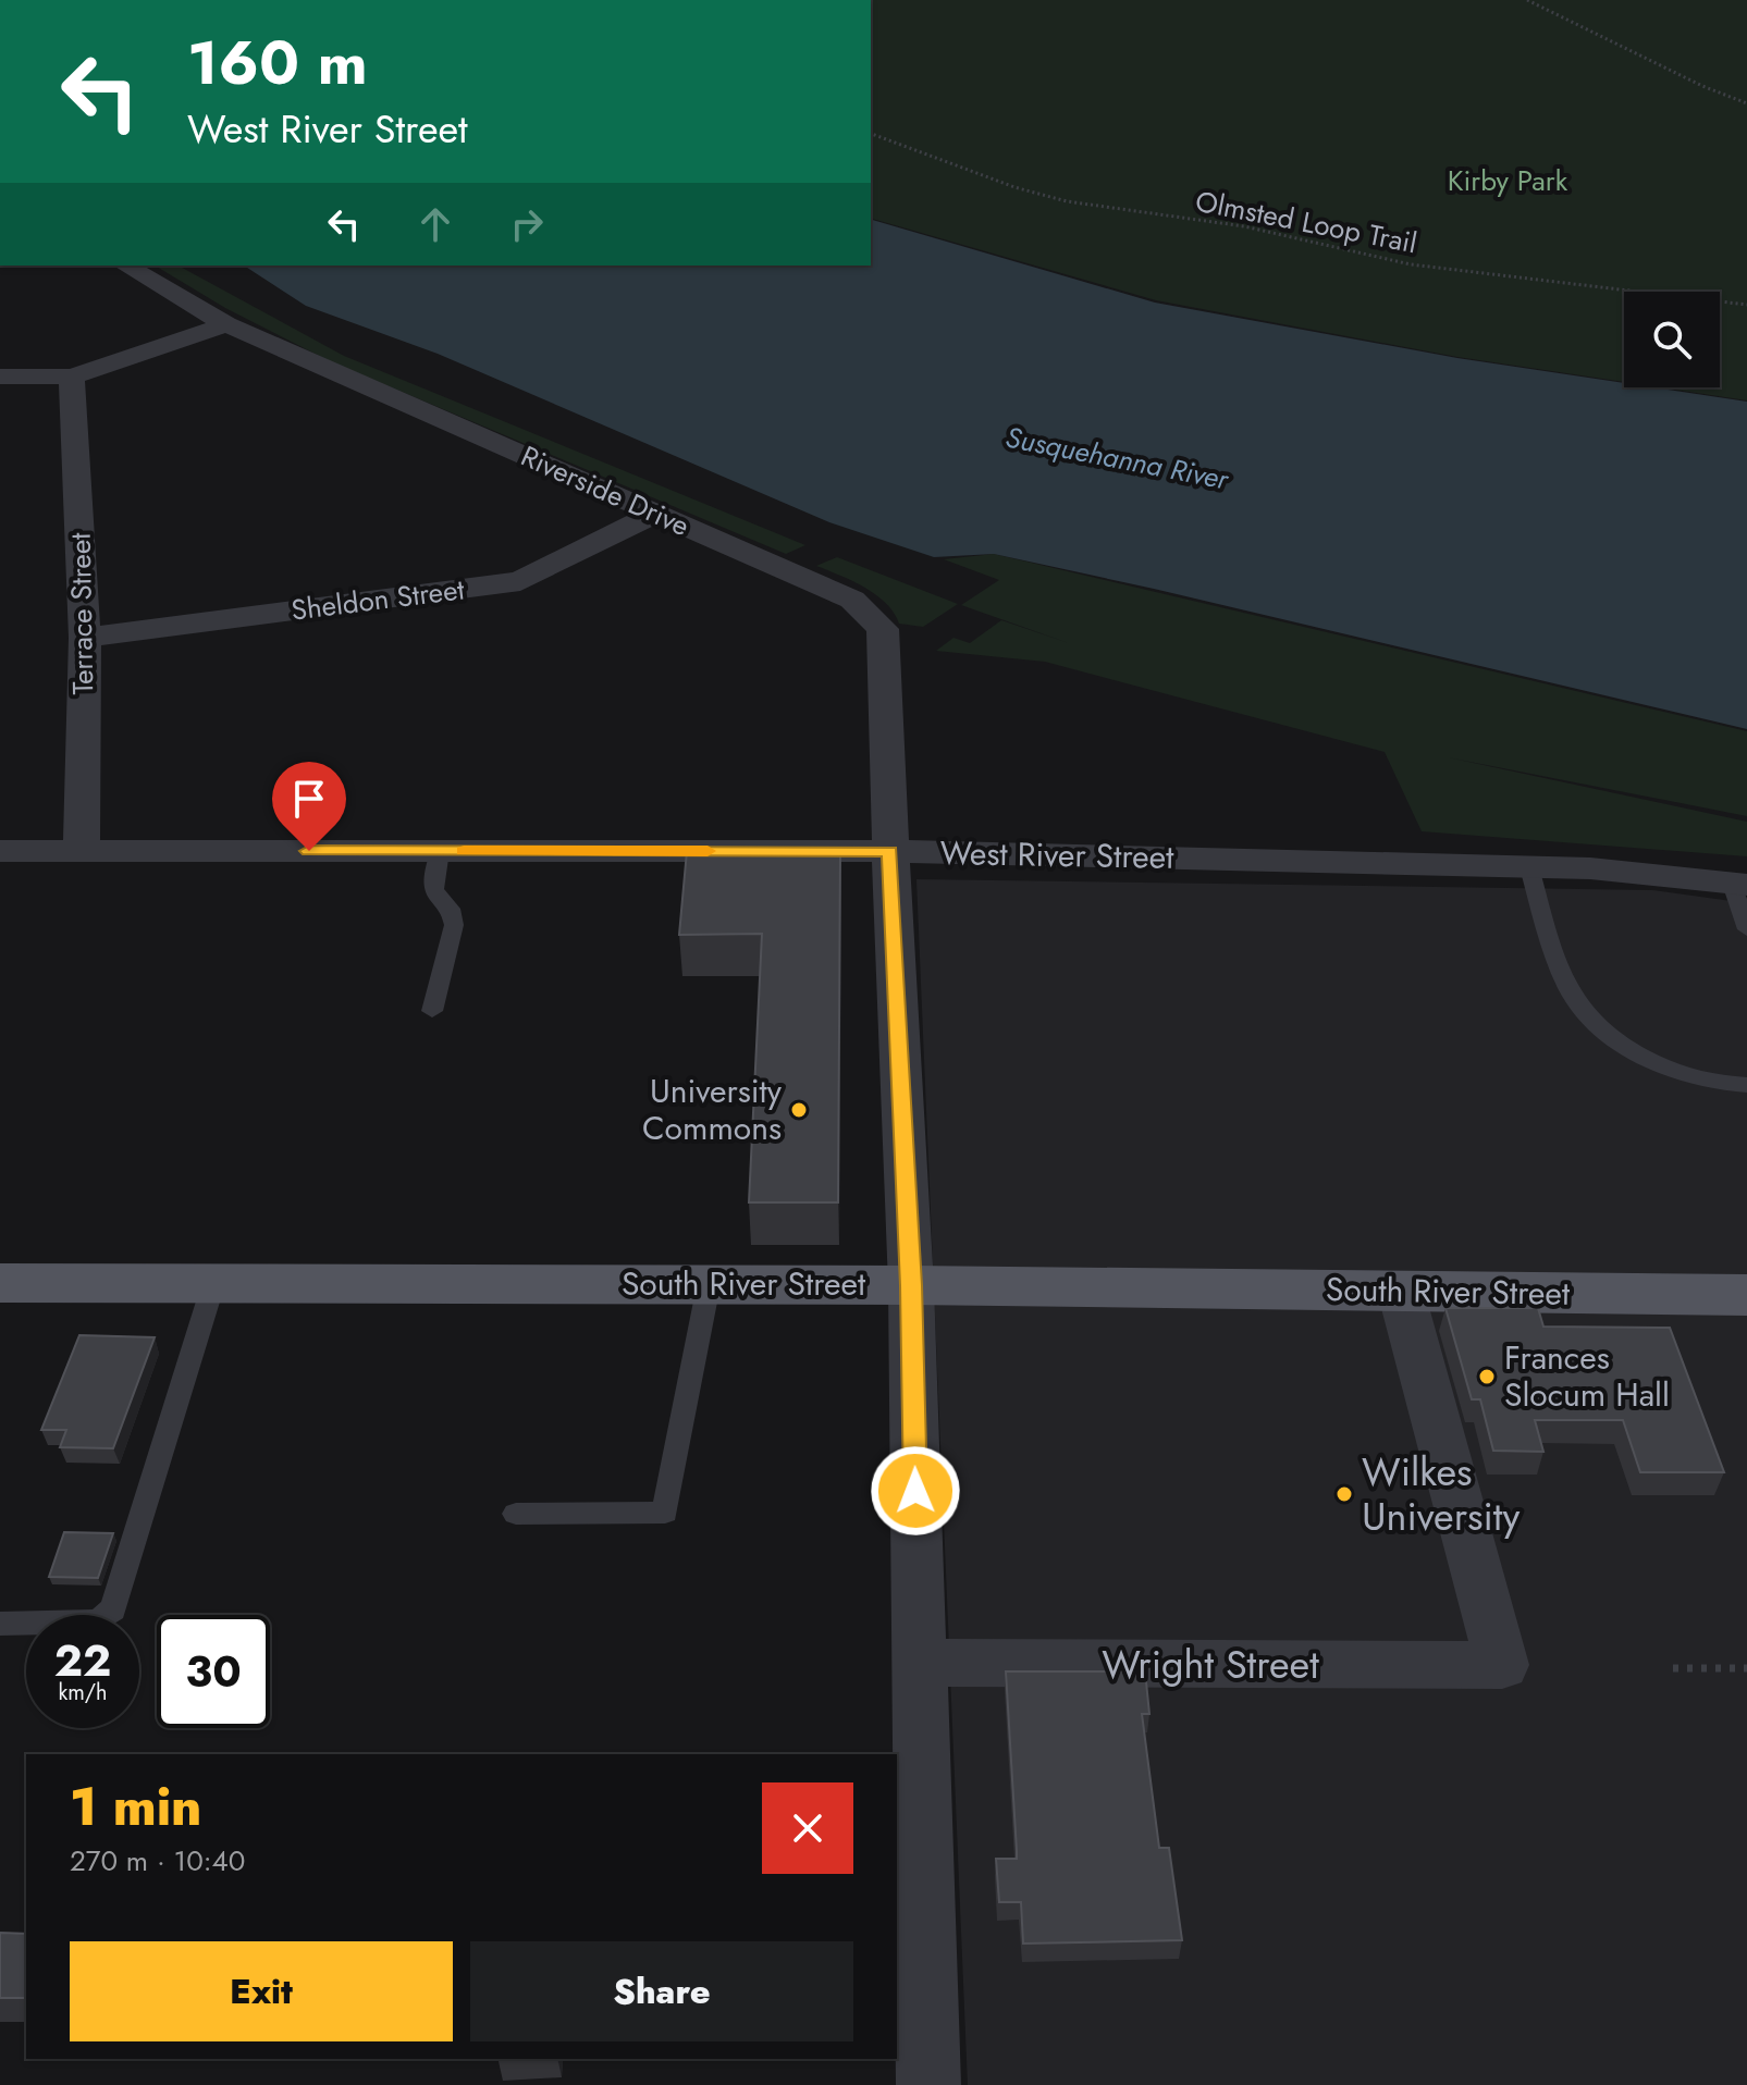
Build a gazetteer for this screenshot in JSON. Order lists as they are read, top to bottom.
{
  "streets": {
    "main road": ["South River Street"],
    "street": [
      "Riverside Drive",
      "Sheldon Street",
      "Terrace Street",
      "West River Street",
      "Wright Street"
    ],
    "path": ["Olmsted Loop Trail"]
  },
  "crossings": [
    ["Riverside Drive", "Sheldon Street"],
    ["Riverside Drive", "West River Street"],
    ["Riverside Drive", "South River Street"],
    ["Riverside Drive", "Wright Street"],
    ["Sheldon Street", "Terrace Street"],
    ["Terrace Street", "West River Street"],
    ["South River Street", "Wright Street"]
  ],
  "water": ["Susquehanna River"],
  "parks": ["Kirby Park"],
  "places": ["University Commons", "Frances Slocum Hall", "Wilkes University"],
  "page": {
    "turn": ["160 m", "West River Street"],
    "speed": "22 km/h",
    "limit": "30",
    "heading": ["1 min", "270 m · 10:40"],
    "buttons": ["Exit", "Share"]
  }
}
